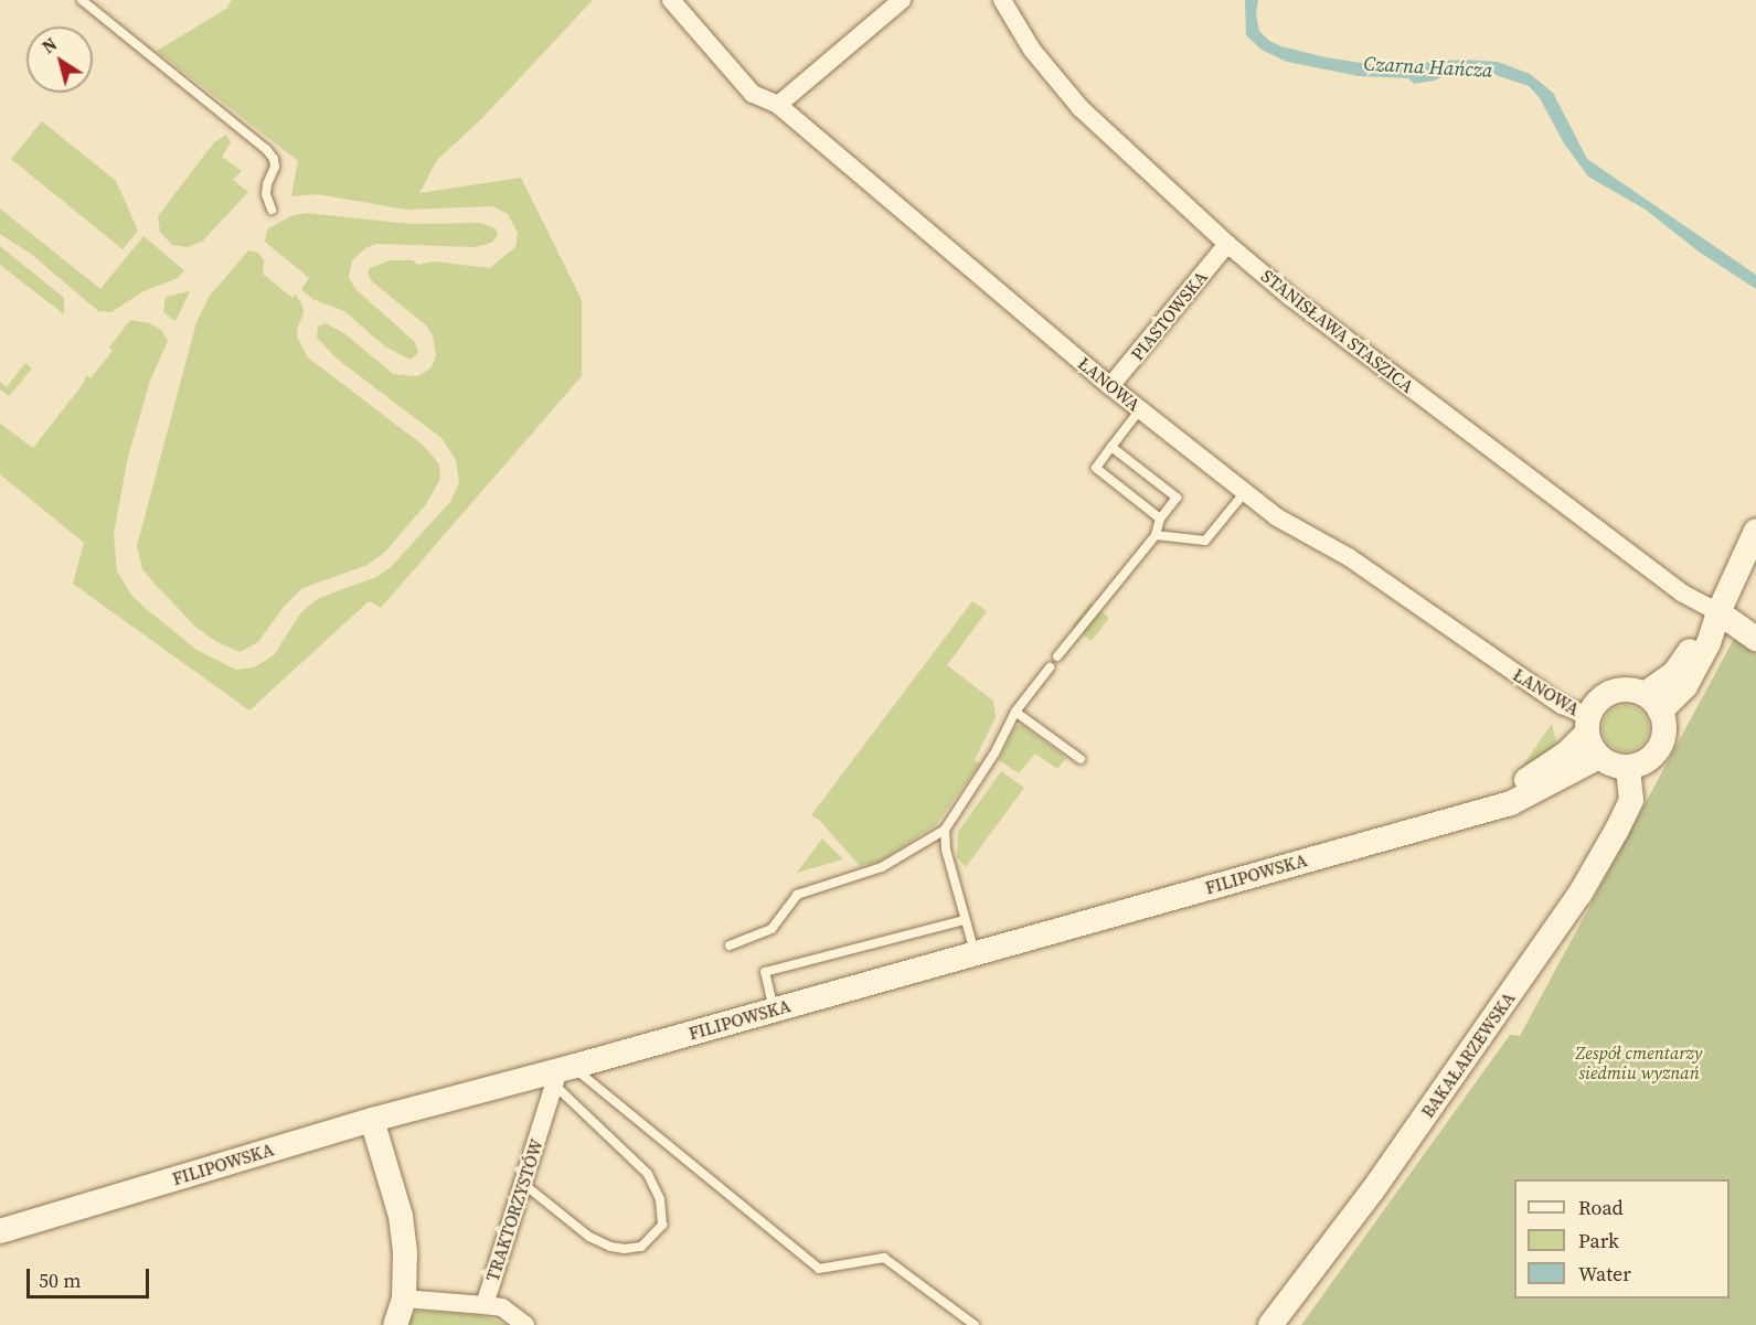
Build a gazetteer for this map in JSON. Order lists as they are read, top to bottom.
{
  "streets": {
    "street": [
      "PIASTOWSKA",
      "STANISŁAWA STASZICA",
      "ŁANOWA",
      "FILIPOWSKA",
      "BAKAŁARZEWSKA",
      "TRAKTORZYSTÓW"
    ]
  },
  "crossings": [
    ["PIASTOWSKA", "STANISŁAWA STASZICA"],
    ["PIASTOWSKA", "ŁANOWA"],
    ["ŁANOWA", "FILIPOWSKA"],
    ["ŁANOWA", "BAKAŁARZEWSKA"],
    ["FILIPOWSKA", "BAKAŁARZEWSKA"],
    ["FILIPOWSKA", "TRAKTORZYSTÓW"]
  ],
  "water": ["Czarna Hańcza"],
  "parks": ["Zespół cmentarzy siedmiu wyznań"],
  "legend": ["Road", "Park", "Water"],
  "scale_bar": "50 m",
  "north": "top left"
}
